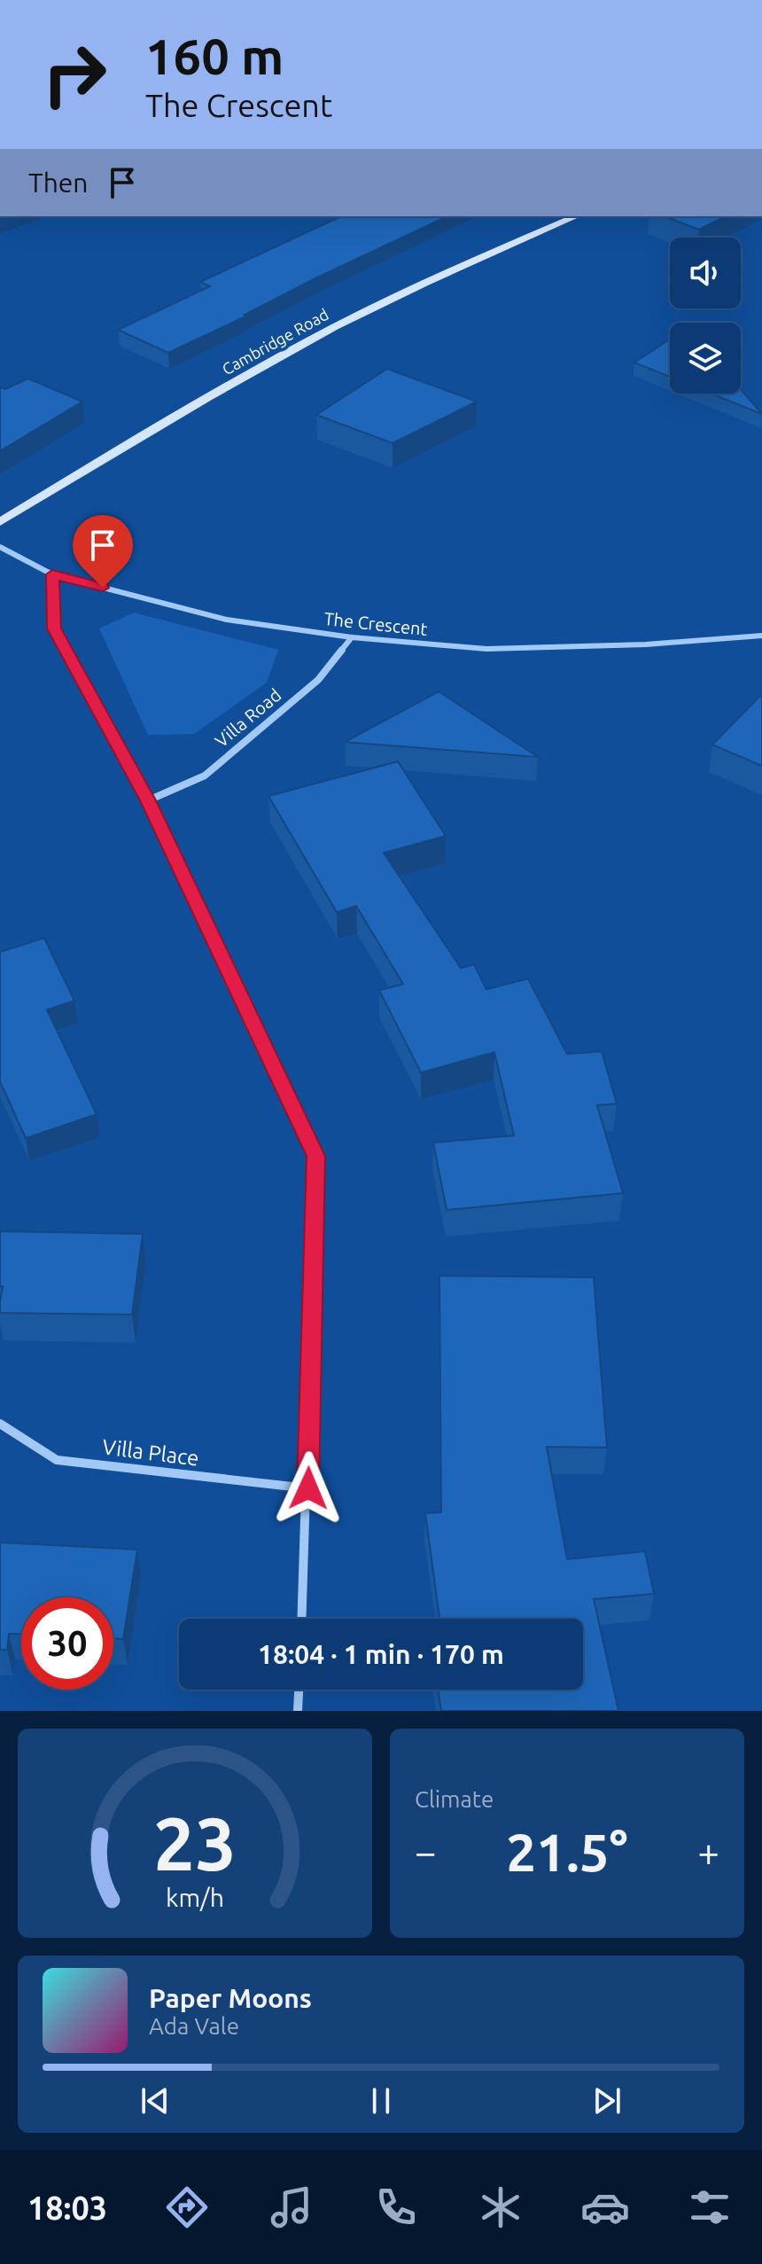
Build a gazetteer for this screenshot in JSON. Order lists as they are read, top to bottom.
{
  "streets": {
    "street": [
      "Cambridge Road",
      "The Crescent",
      "Villa Road",
      "Villa Place"
    ]
  },
  "crossings": [
    ["The Crescent", "Villa Road"]
  ],
  "page": {
    "turn": ["160 m", "The Crescent"],
    "then": "Then",
    "limit": "30",
    "trip": "18:04 · 1 min · 170 m",
    "tile": "Climate",
    "heat": ["−", "21.5°", "+"],
    "song": ["Paper Moons", "Ada Vale"],
    "tabs": "18:03",
    "gauge": ["23", "km/h"]
  }
}
